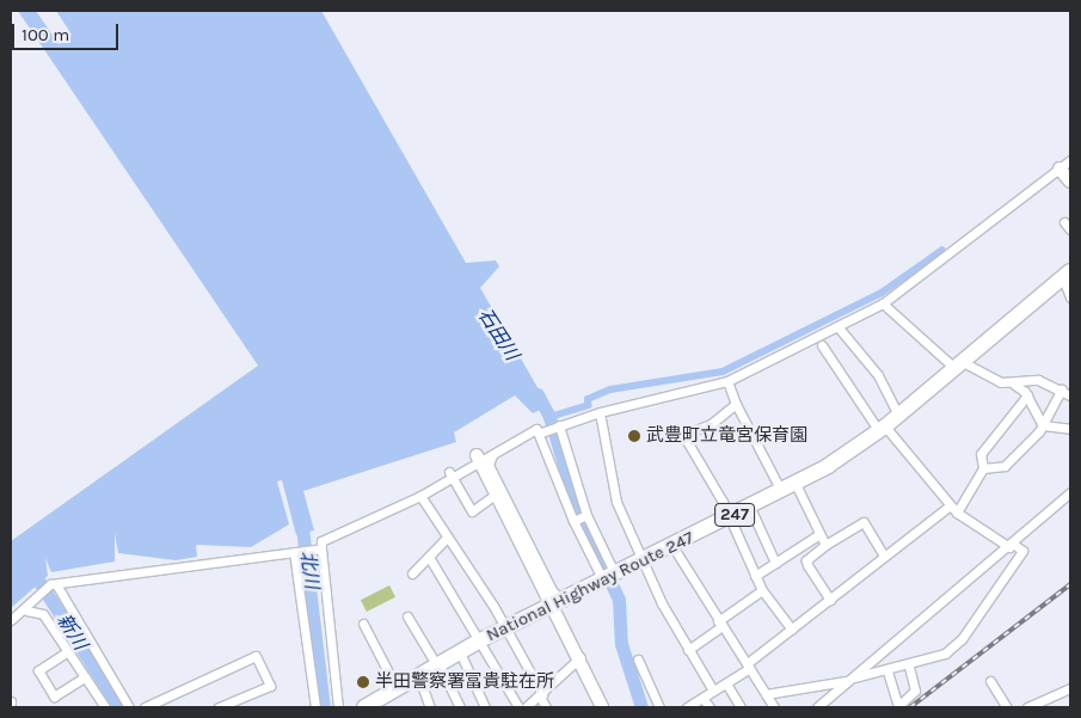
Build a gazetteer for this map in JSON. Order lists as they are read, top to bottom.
{
  "streets": {
    "highway": ["247", "National Highway Route 247"]
  },
  "water": ["石田川", "北川", "新川"],
  "places": ["武豊町立竜宮保育園", "半田警察署冨貴駐在所"],
  "scale_bar": "100 m"
}
